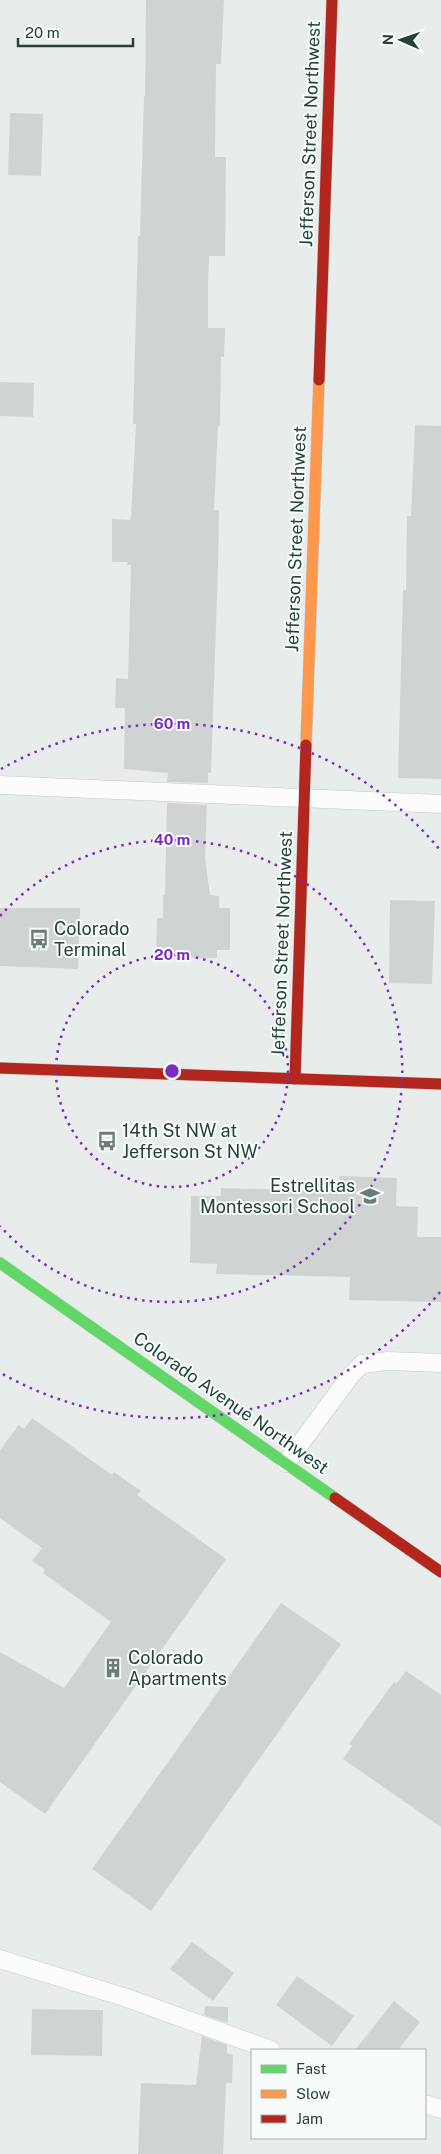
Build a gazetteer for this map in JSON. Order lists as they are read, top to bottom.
{
  "streets": {
    "street": ["Jefferson Street Northwest", "Colorado Avenue Northwest"]
  },
  "places": {
    "bus stop": ["Colorado Terminal", "14th St NW at Jefferson St NW"],
    "school or university": ["Estrellitas Montessori School"],
    "building": ["Colorado Apartments"]
  },
  "legend": ["Fast", "Slow", "Jam"],
  "scale_bar": "20 m",
  "north": "left",
  "rings": ["60 m", "40 m", "20 m"]
}
